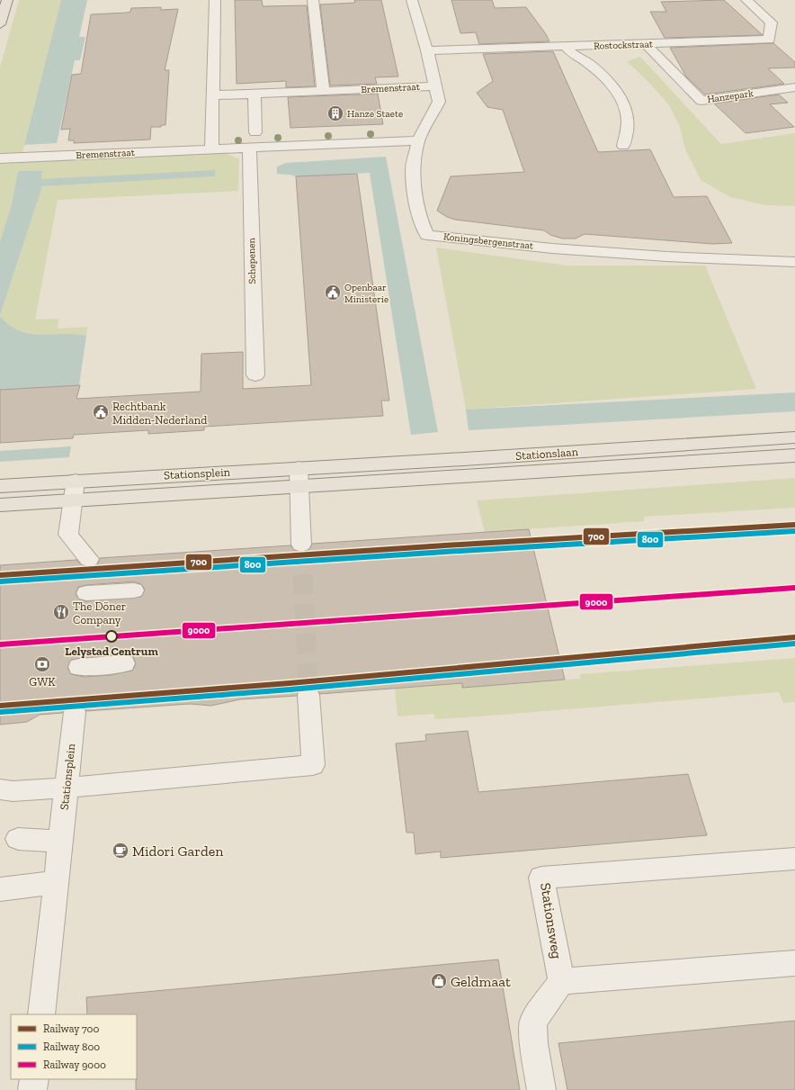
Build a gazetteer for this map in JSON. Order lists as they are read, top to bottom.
{
  "streets": {
    "main road": ["Stationslaan", "Stationsplein"],
    "street": [
      "Rostockstraat",
      "Bremenstraat",
      "Hanzepark",
      "Koningsbergenstraat",
      "Schepenen",
      "Stationsweg"
    ]
  },
  "crossings": [
    ["Rostockstraat", "Hanzepark"],
    ["Rostockstraat", "Koningsbergenstraat"],
    ["Bremenstraat", "Koningsbergenstraat"],
    ["Bremenstraat", "Schepenen"],
    ["Stationslaan", "Stationsplein"]
  ],
  "places": {
    "building": ["Hanze Staete"],
    "public building": ["Openbaar Ministerie", "Rechtbank Midden-Nederland"],
    "restaurant": ["The Döner Company"],
    "other": ["Lelystad Centrum"],
    "bank": ["GWK"],
    "cafe": ["Midori Garden"],
    "shop": ["Geldmaat"]
  },
  "lines": ["rail line 700", "rail line 800", "rail line 9000"],
  "legend": ["Railway 700", "Railway 800", "Railway 9000"]
}
